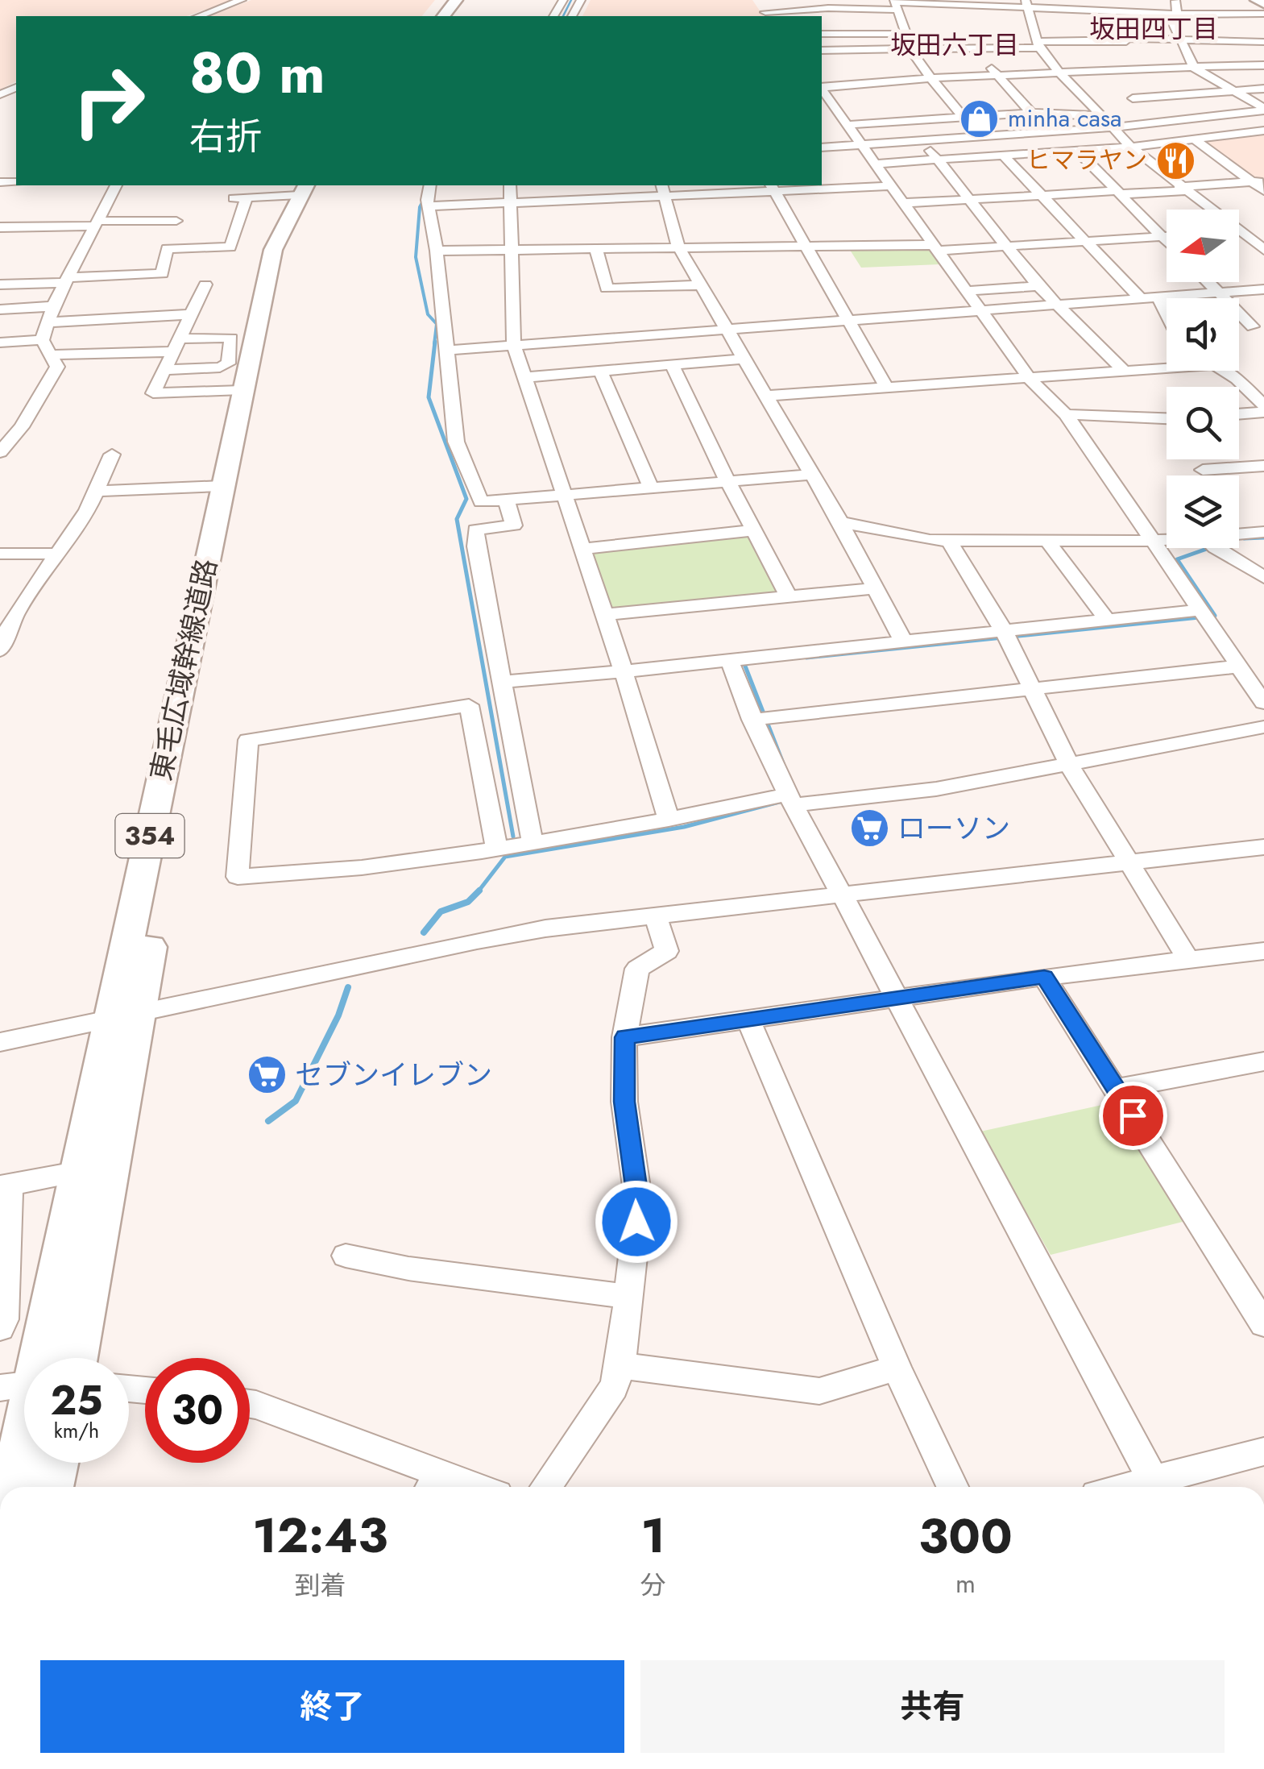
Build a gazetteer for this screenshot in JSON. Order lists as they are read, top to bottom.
{
  "streets": {
    "highway": ["東毛広域幹線道路", "354"]
  },
  "districts": ["坂田四丁目", "坂田六丁目"],
  "places": {
    "shop": ["minha casa"],
    "restaurant": ["ヒマラヤン"],
    "supermarket": ["ローソン", "セブンイレブン"]
  },
  "north": "left",
  "page": {
    "turn": ["80 m", "右折"],
    "speed": "25 km/h",
    "limit": "30",
    "eta": [
      "12:43",
      "到着",
      "1",
      "分",
      "300",
      "m"
    ],
    "buttons": ["終了", "共有"]
  }
}
